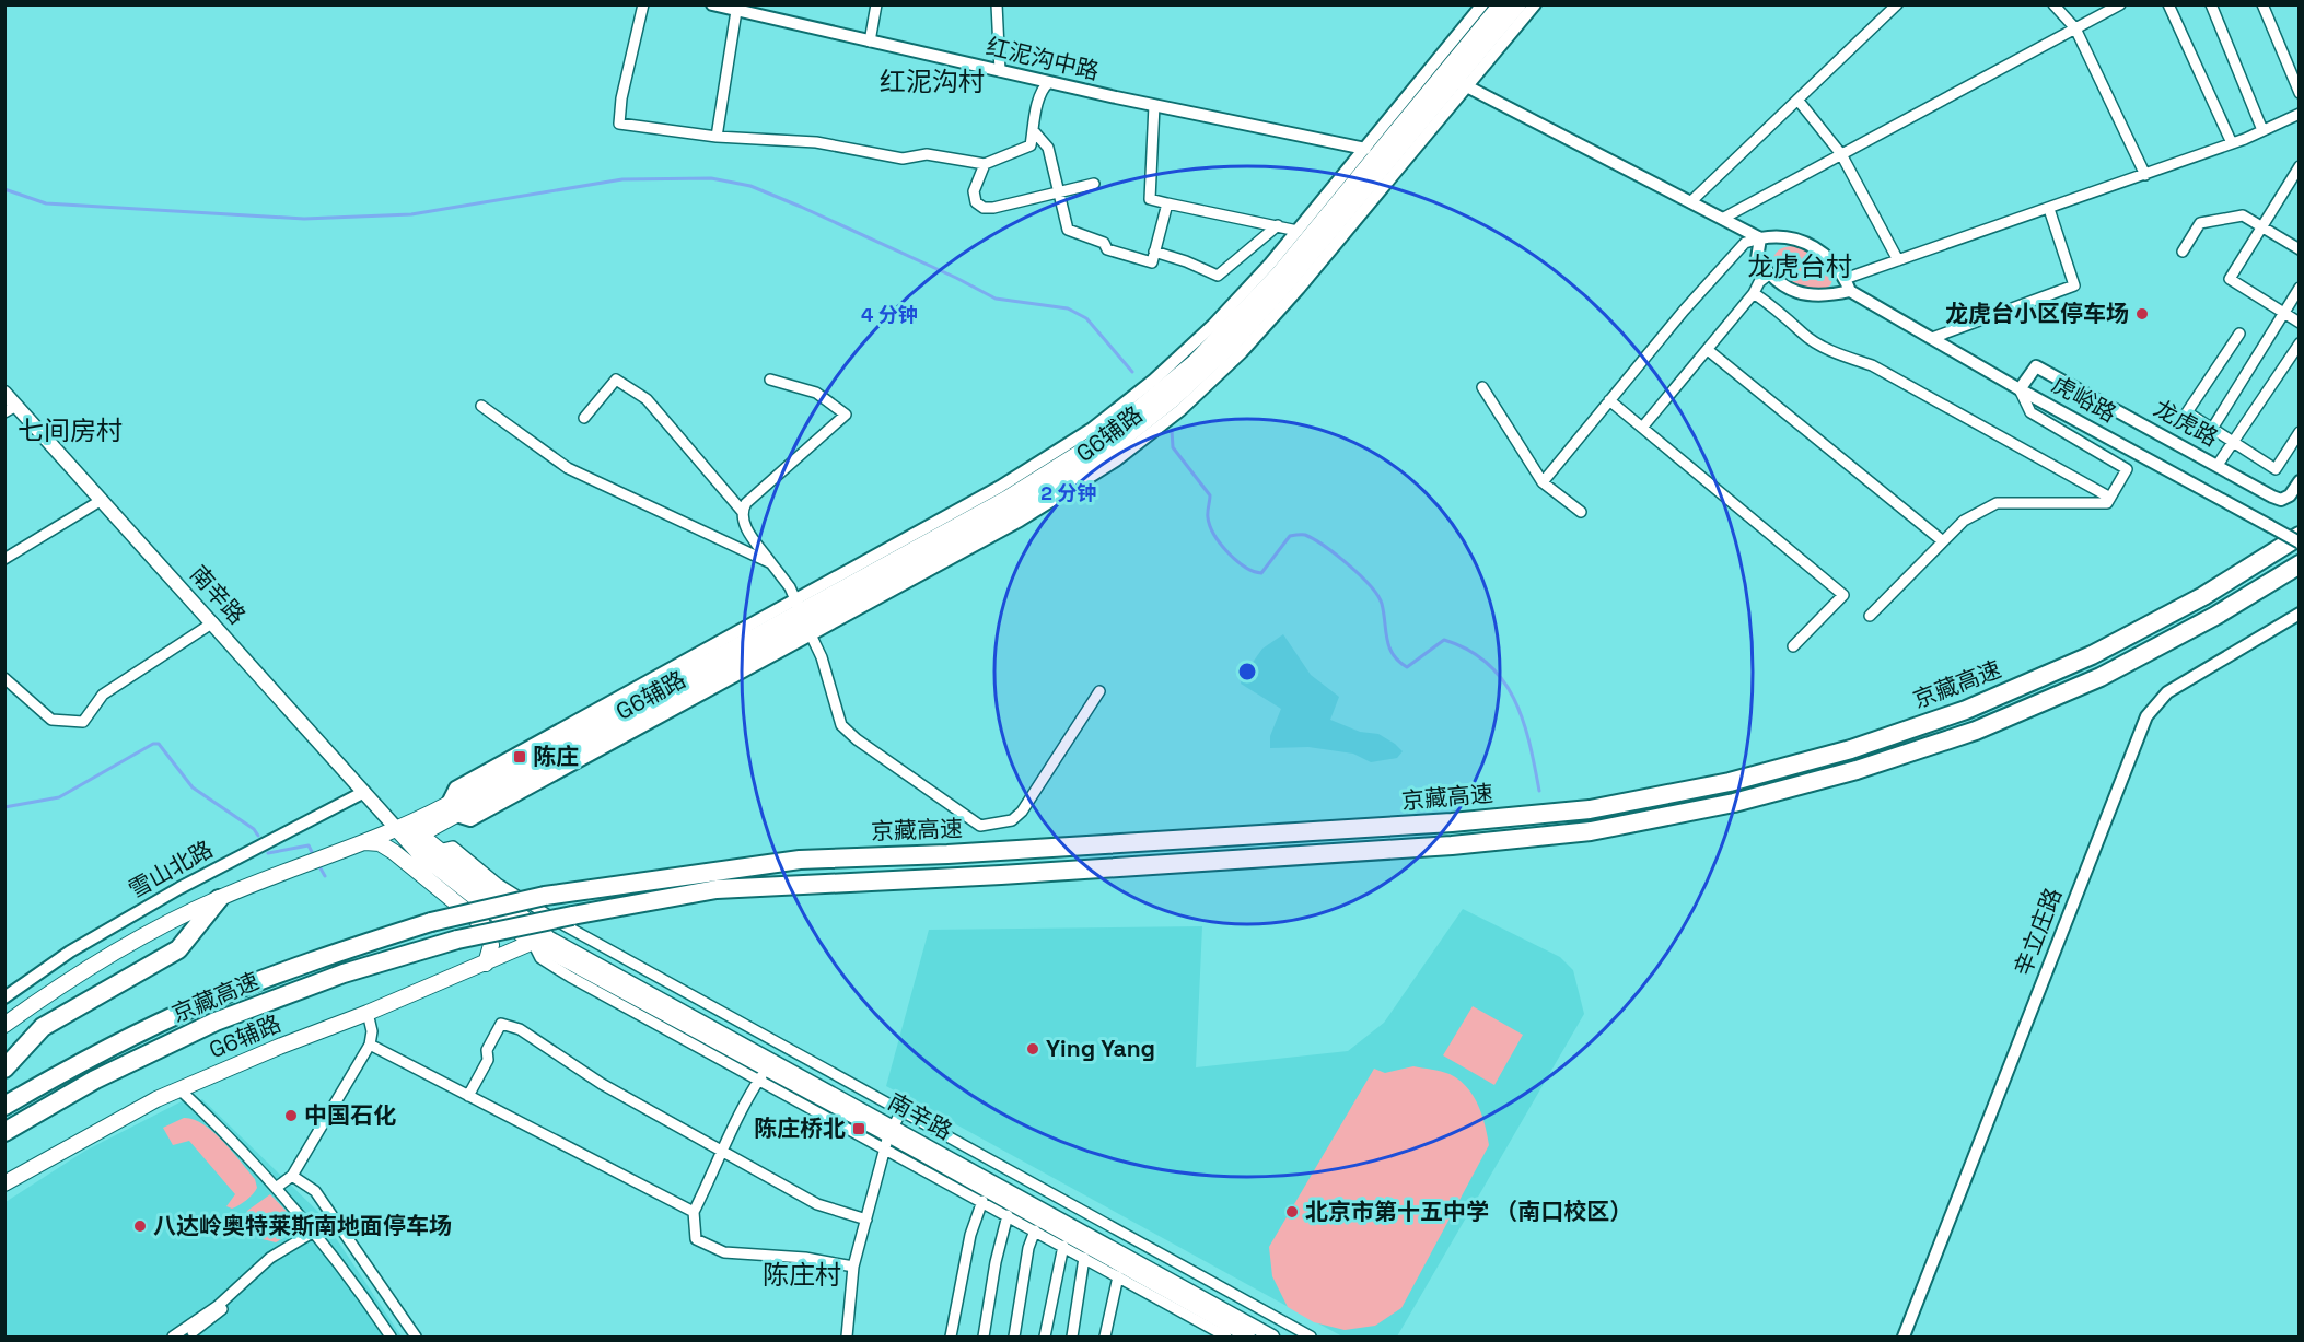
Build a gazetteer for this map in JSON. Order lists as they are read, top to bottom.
{
  "streets": {
    "highway": ["京藏高速"],
    "main road": ["G6辅路", "南辛路"],
    "street": [
      "红泥沟中路",
      "虎峪路",
      "龙虎路",
      "雪山北路",
      "辛立庄路"
    ]
  },
  "crossings": [
    ["红泥沟中路", "G6辅路"],
    ["虎峪路", "龙虎路"],
    ["G6辅路", "南辛路"],
    ["南辛路", "雪山北路"]
  ],
  "districts": [
    "红泥沟村",
    "龙虎台村",
    "七间房村",
    "陈庄村"
  ],
  "places": {
    "other": [
      "龙虎台小区停车场",
      "Ying Yang",
      "中国石化",
      "北京市第十五中学 （南口校区）",
      "八达岭奥特莱斯南地面停车场"
    ],
    "transit": ["陈庄", "陈庄桥北"]
  },
  "rings": ["4 分钟", "2 分钟"]
}
